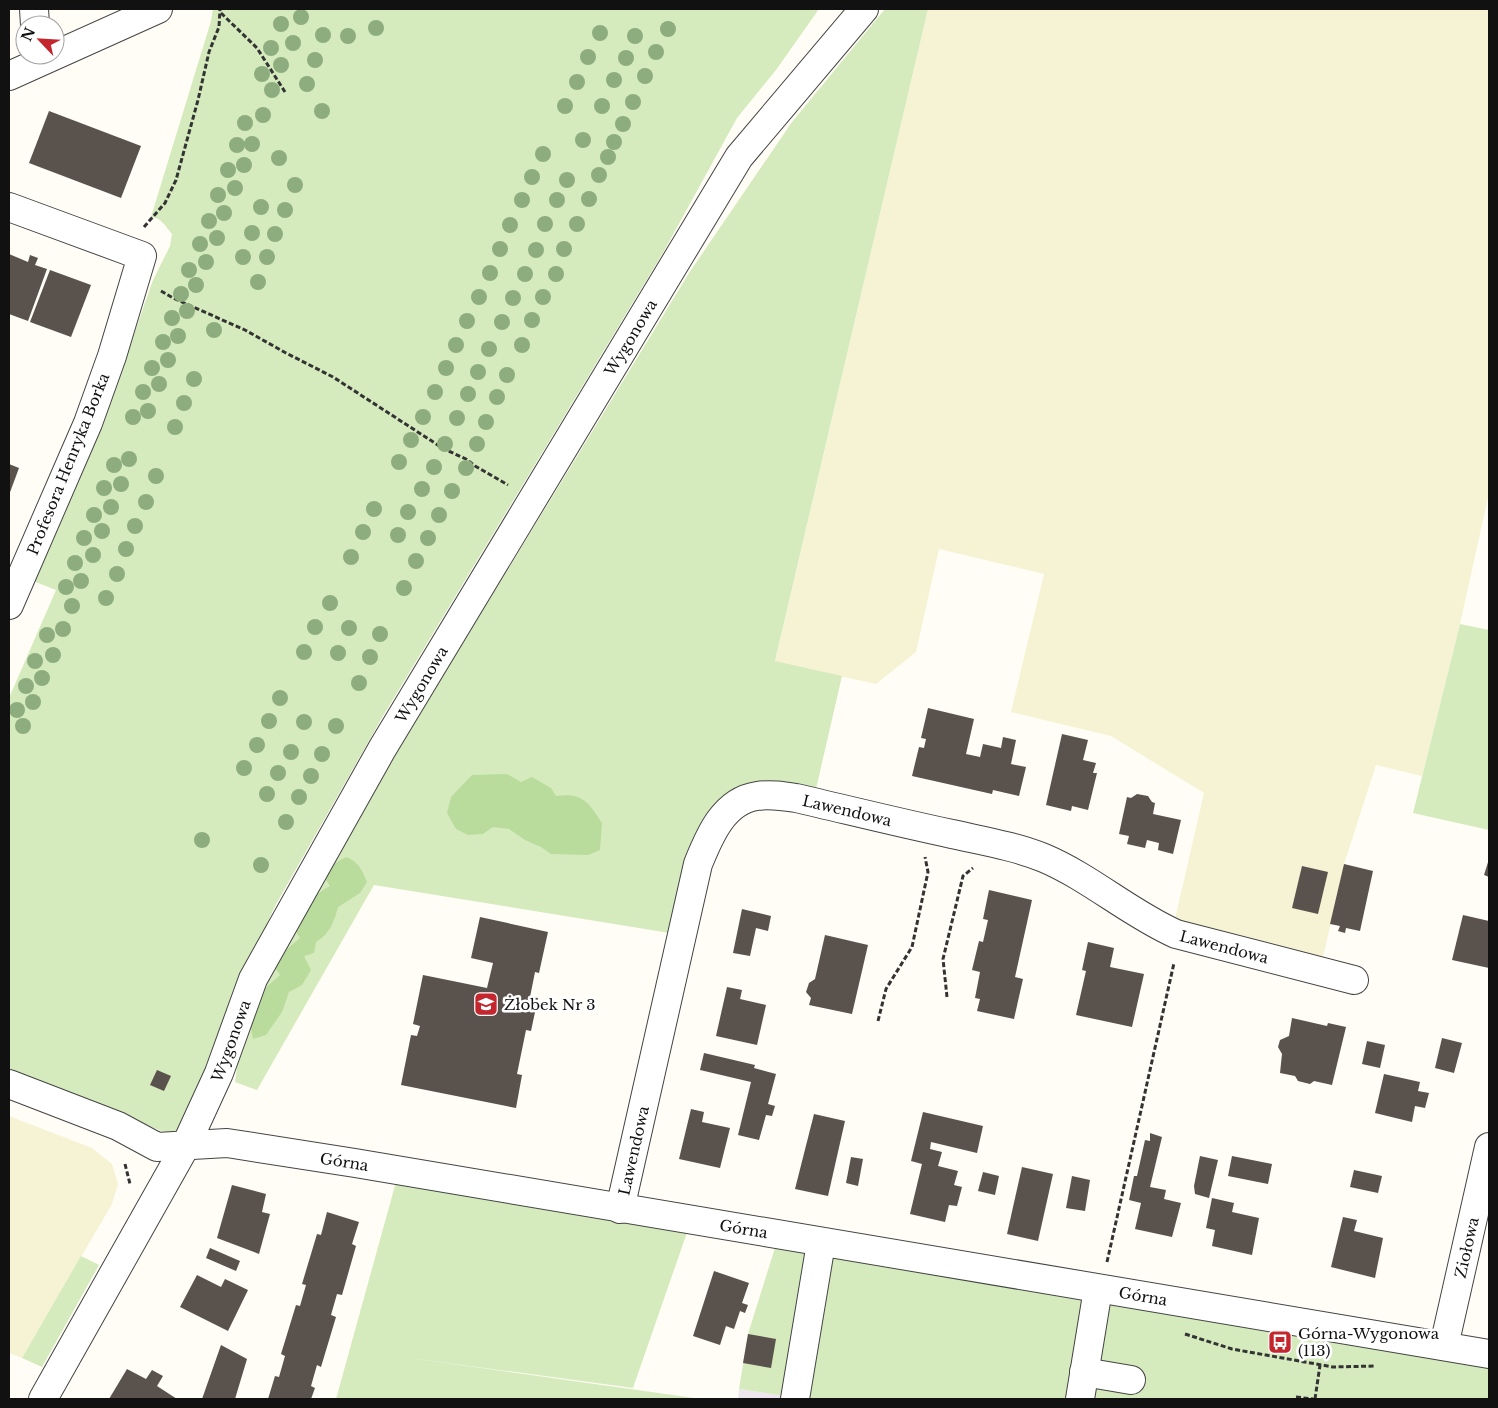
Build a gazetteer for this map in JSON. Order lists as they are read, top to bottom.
{
  "streets": {
    "street": [
      "Wygonowa",
      "Profesora Henryka Borka",
      "Lawendowa",
      "Górna",
      "Ziołowa"
    ]
  },
  "crossings": [
    ["Wygonowa", "Górna"],
    ["Lawendowa", "Górna"],
    ["Górna", "Ziołowa"]
  ],
  "places": {
    "school or university": ["Żłobek Nr 3"],
    "bus stop": ["Górna-Wygonowa (113)"]
  },
  "north": "top left"
}
